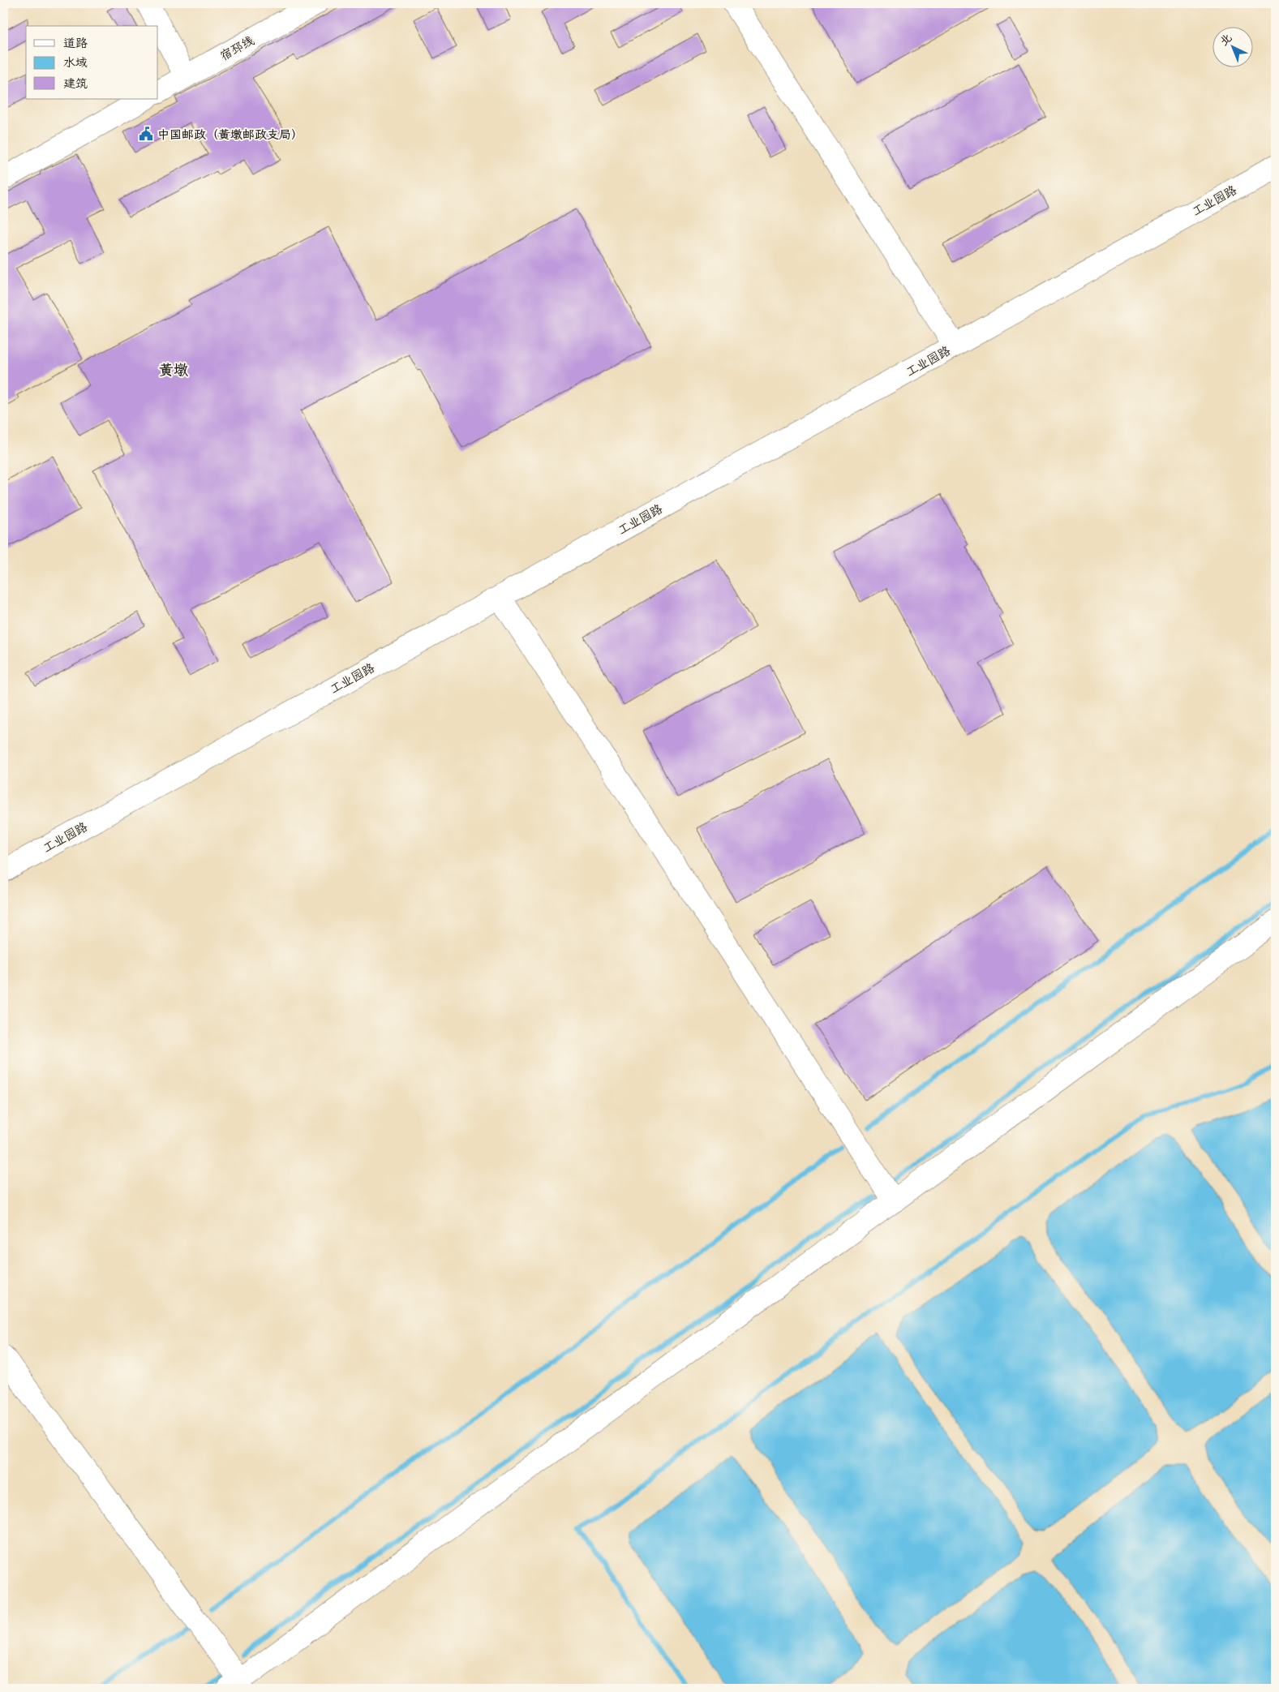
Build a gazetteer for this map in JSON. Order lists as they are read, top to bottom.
{
  "streets": {
    "street": ["宿邳线", "工业园路"]
  },
  "districts": ["黄墩"],
  "places": {
    "public building": ["中国邮政（黄墩邮政支局）"]
  },
  "legend": ["道路", "水域", "建筑"],
  "north": "top left"
}
